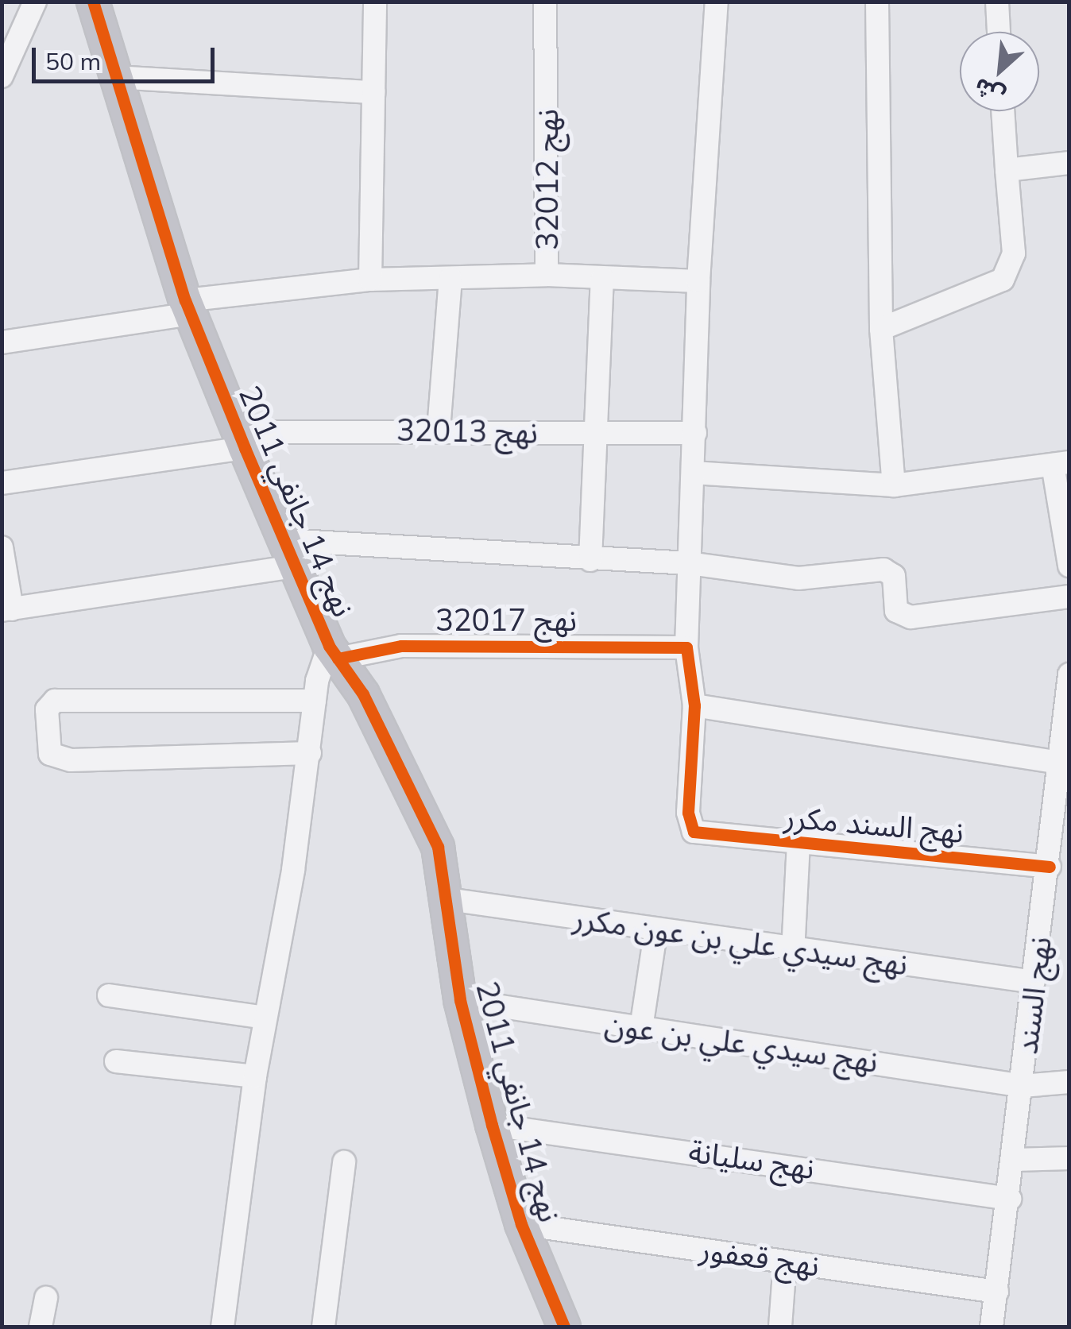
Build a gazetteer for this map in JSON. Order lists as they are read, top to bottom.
{
  "streets": {
    "street": [
      "نهج 32012",
      "نهج 32013",
      "نهج 14 جانفي 2011",
      "نهج 32017",
      "نهج السند مكرر",
      "نهج سيدي علي بن عون مكرر",
      "نهج السند",
      "نهج سيدي علي بن عون",
      "نهج سليانة",
      "نهج قعفور"
    ]
  },
  "crossings": [
    ["نهج 32012", "نهج 14 جانفي 2011"],
    ["نهج 32013", "نهج 14 جانفي 2011"],
    ["نهج 14 جانفي 2011", "نهج 32017"],
    ["نهج 14 جانفي 2011", "نهج سيدي علي بن عون مكرر"],
    ["نهج 14 جانفي 2011", "نهج سيدي علي بن عون"],
    ["نهج 14 جانفي 2011", "نهج سليانة"],
    ["نهج 14 جانفي 2011", "نهج قعفور"],
    ["نهج السند مكرر", "نهج السند"],
    ["نهج سيدي علي بن عون مكرر", "نهج السند"],
    ["نهج السند", "نهج سيدي علي بن عون"],
    ["نهج السند", "نهج سليانة"],
    ["نهج السند", "نهج قعفور"]
  ],
  "scale_bar": "50 m",
  "north": "bottom left"
}
